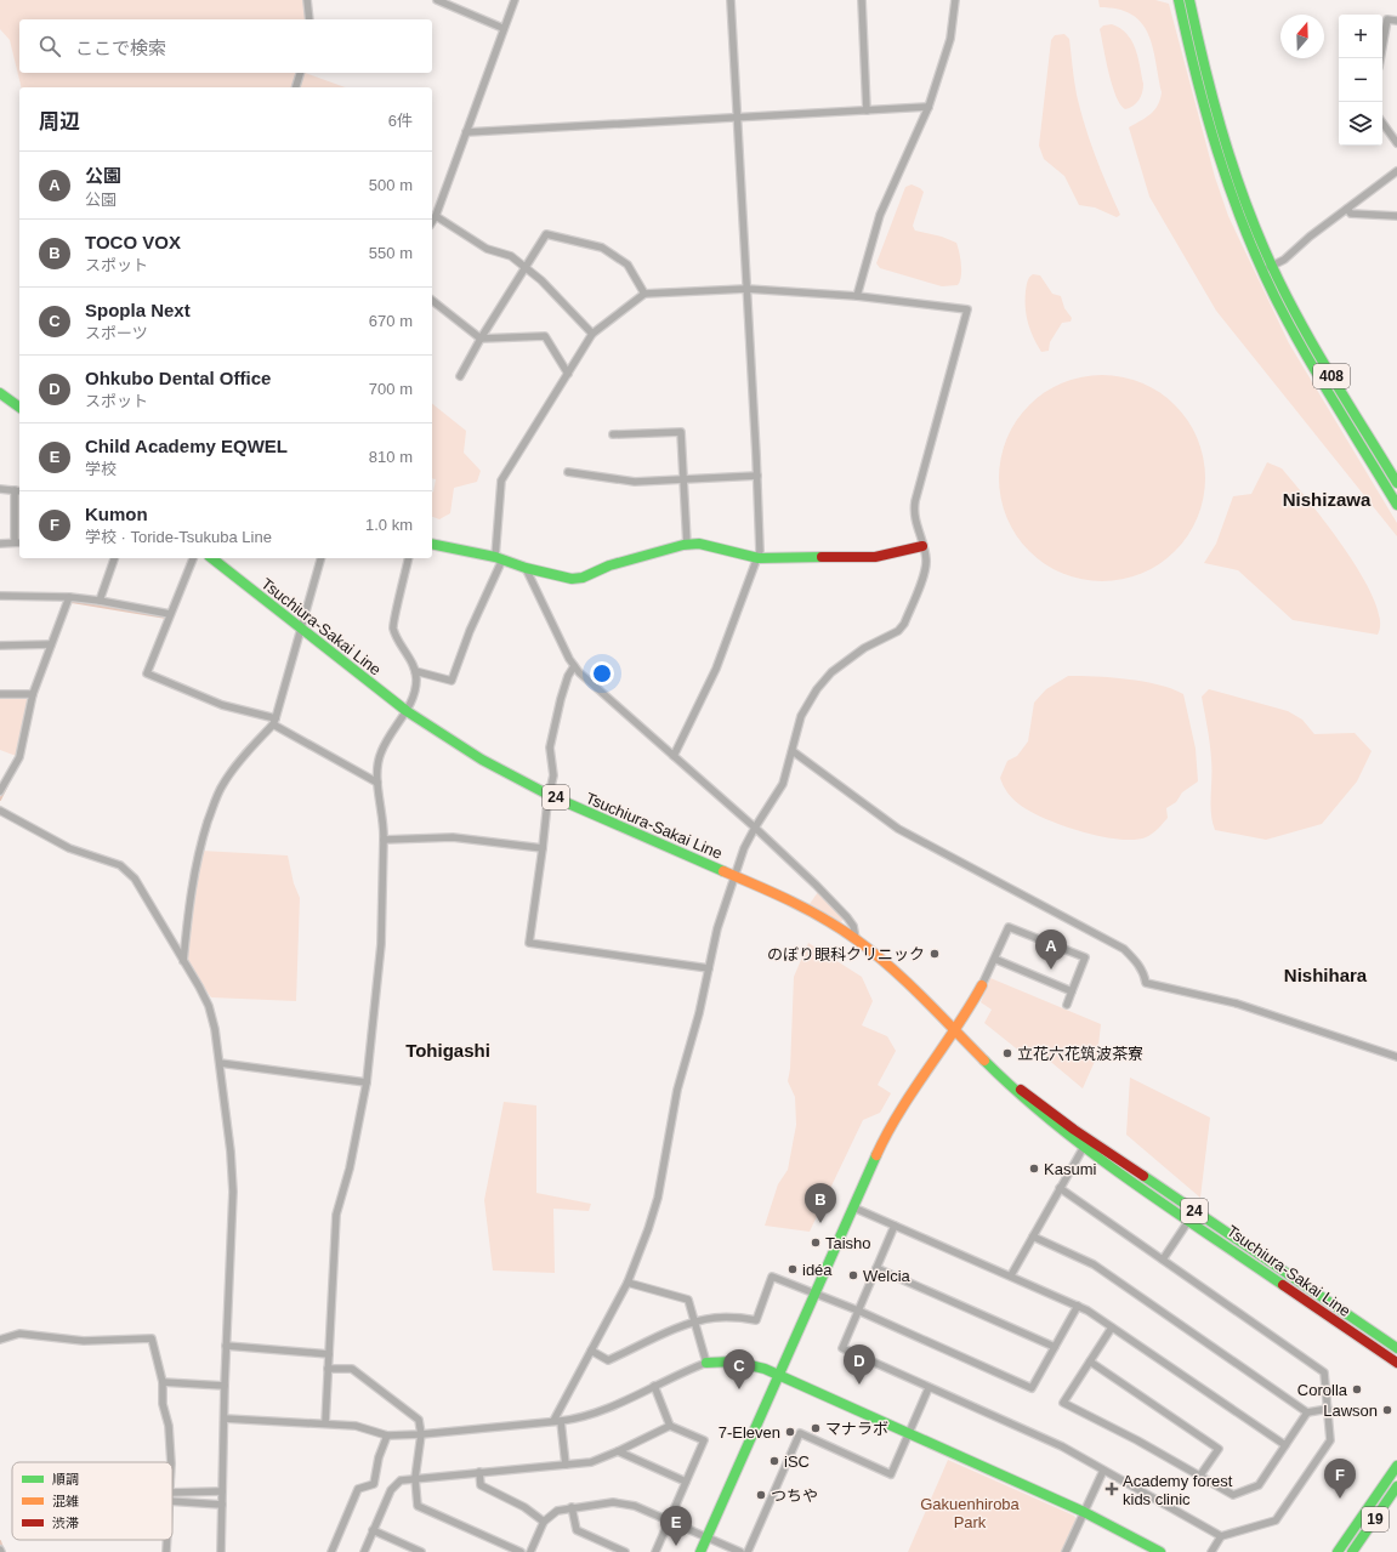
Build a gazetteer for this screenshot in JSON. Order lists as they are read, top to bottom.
{
  "streets": {
    "main road": [
      "408",
      "Tsuchiura-Sakai Line",
      "24",
      "19"
    ]
  },
  "districts": ["Nishizawa", "Nishihara", "Tohigashi"],
  "parks": ["Gakuenhiroba Park"],
  "places": {
    "other": [
      "のぼり眼科クリニック",
      "立花六花筑波茶寮",
      "Kasumi",
      "Taisho",
      "idéa",
      "Welcia",
      "Corolla",
      "Lawson",
      "マナラボ",
      "7-Eleven",
      "iSC",
      "つちや"
    ],
    "health": ["Academy forest kids clinic"]
  },
  "legend": ["順調", "混雑", "渋滞"],
  "north": "top",
  "page": {
    "map_buttons": ["+", "−"],
    "search": "ここで検索",
    "heading": ["周辺", "6件"],
    "list": [
      {
        "mark": "A",
        "name": "公園",
        "note": "公園",
        "value": "500 m"
      },
      {
        "mark": "B",
        "name": "TOCO VOX",
        "note": "スポット",
        "value": "550 m"
      },
      {
        "mark": "C",
        "name": "Spopla Next",
        "note": "スポーツ",
        "value": "670 m"
      },
      {
        "mark": "D",
        "name": "Ohkubo Dental Office",
        "note": "スポット",
        "value": "700 m"
      },
      {
        "mark": "E",
        "name": "Child Academy EQWEL",
        "note": "学校",
        "value": "810 m"
      },
      {
        "mark": "F",
        "name": "Kumon",
        "note": "学校 · Toride-Tsukuba Line",
        "value": "1.0 km"
      }
    ],
    "pins": [
      "A",
      "B",
      "D",
      "C",
      "F",
      "E"
    ]
  }
}
